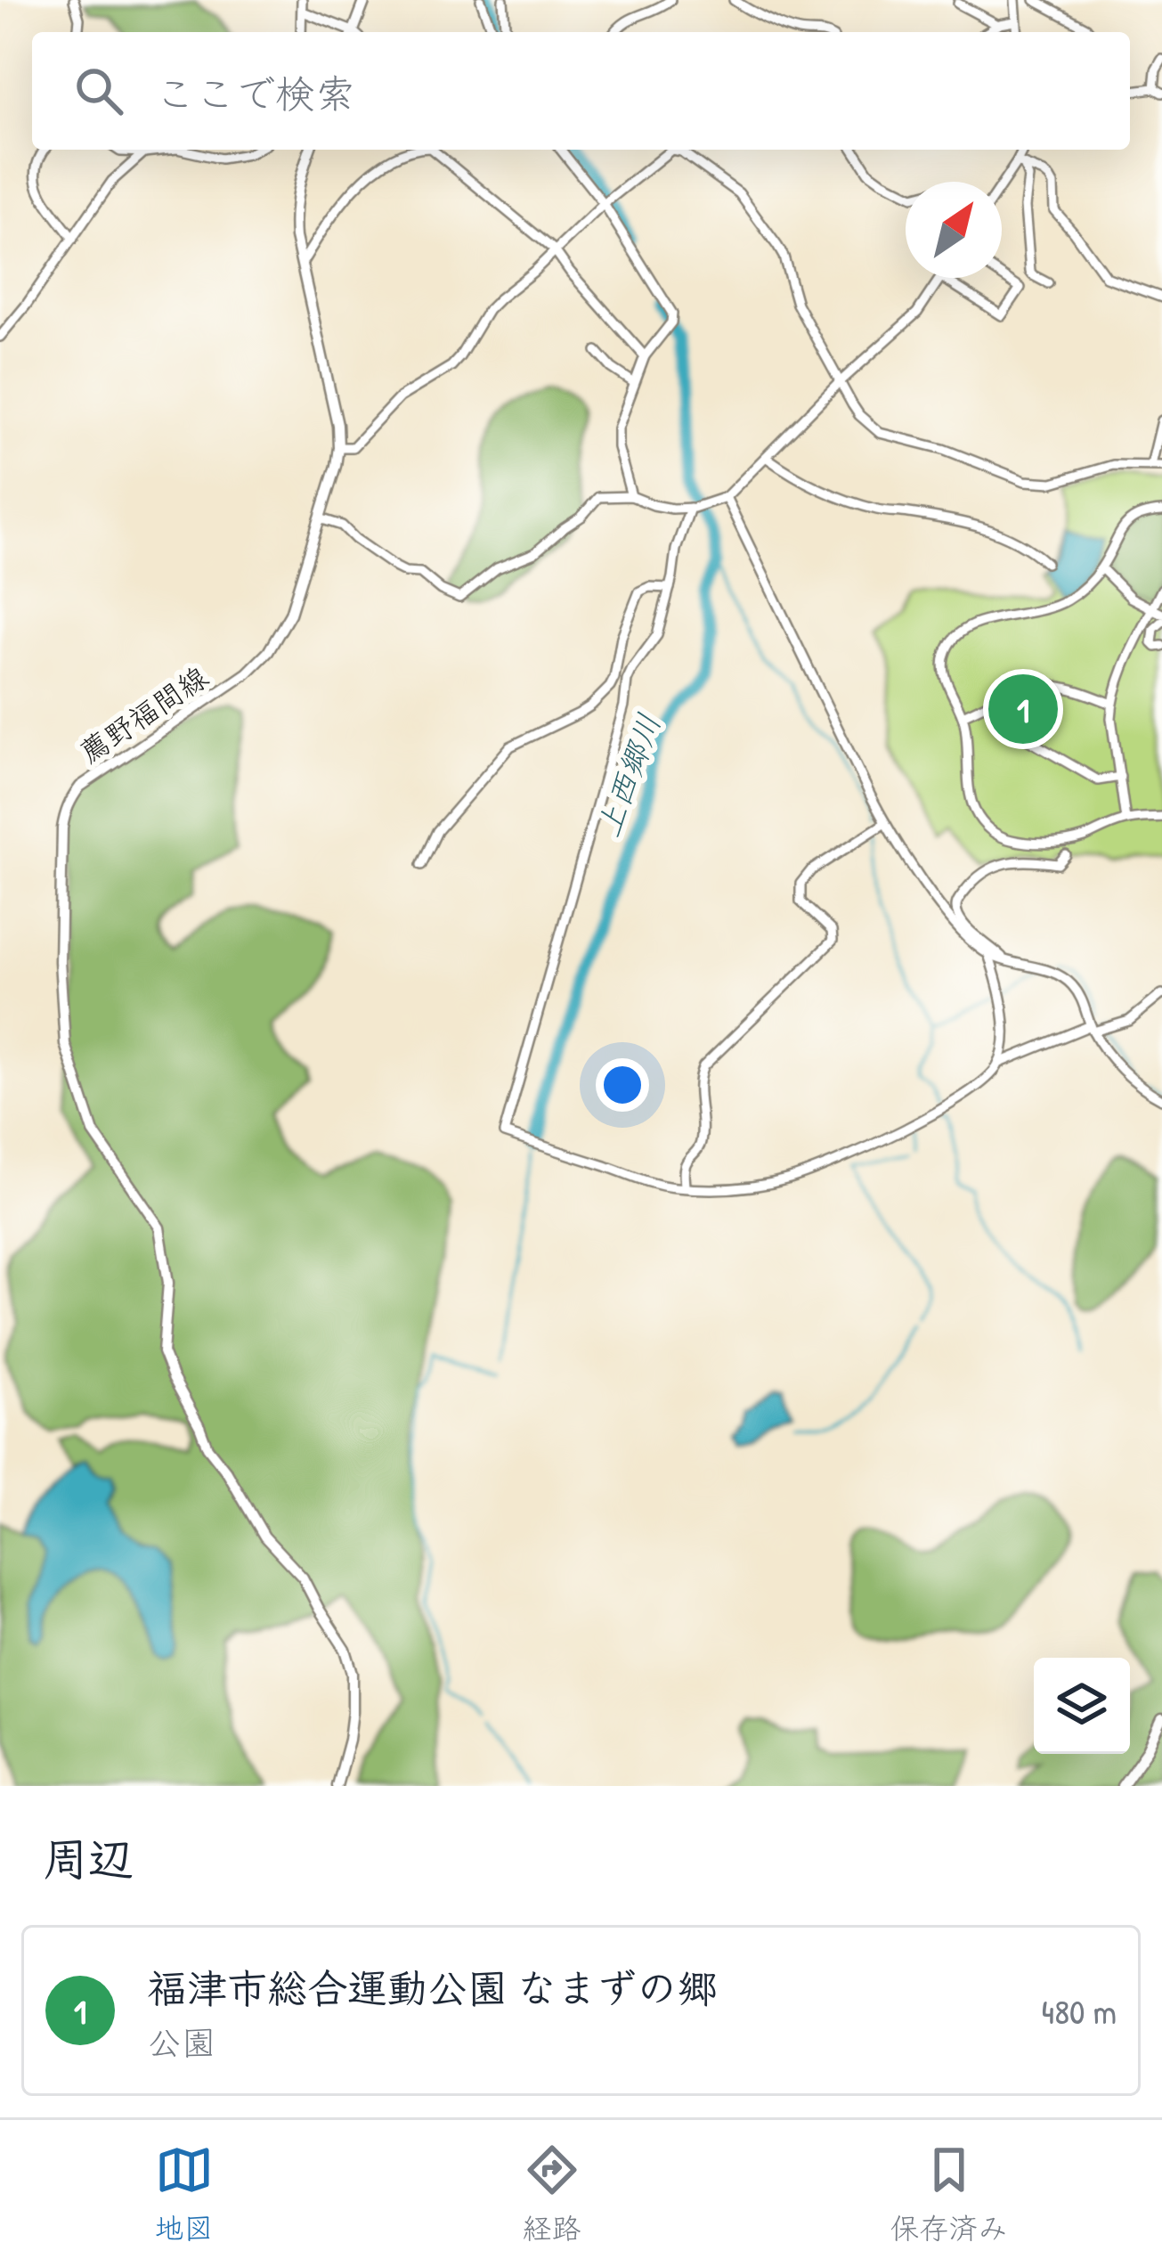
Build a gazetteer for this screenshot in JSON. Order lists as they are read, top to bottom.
{
  "streets": {
    "main road": ["薦野福間線"]
  },
  "water": ["上西郷川"],
  "north": "top right",
  "page": {
    "search": "ここで検索",
    "pins": "1",
    "heading": "周辺",
    "list": [
      {
        "mark": "1",
        "name": "福津市総合運動公園 なまずの郷",
        "note": "公園",
        "value": "480 m"
      }
    ],
    "nav": ["地図", "経路", "保存済み"]
  }
}
